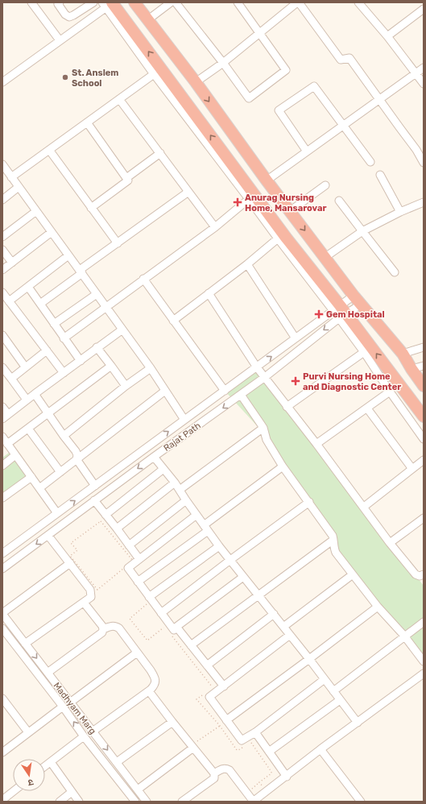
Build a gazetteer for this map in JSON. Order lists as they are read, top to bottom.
{
  "streets": {
    "street": ["Rajat Path", "Madhyam Marg"]
  },
  "places": {
    "other": ["St. Anslem School"],
    "health": ["Anurag Nursing Home, Mansarovar", "Gem Hospital", "Purvi Nursing Home and Diagnostic Center"]
  },
  "north": "bottom"
}
